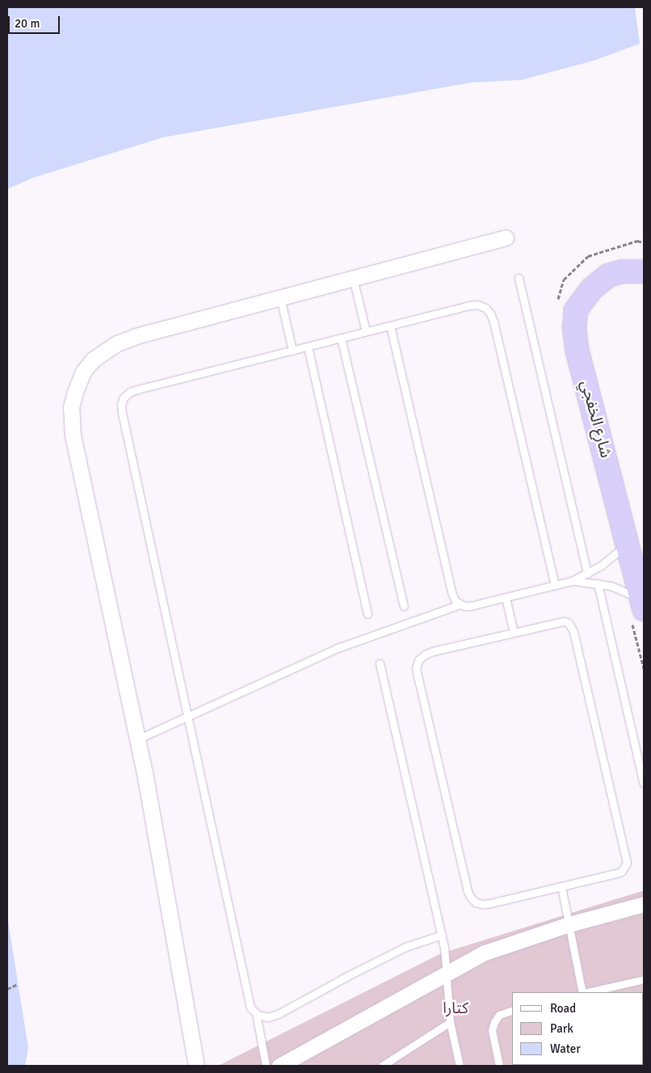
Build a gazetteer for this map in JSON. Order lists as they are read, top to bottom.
{
  "streets": {
    "highway": ["شارع الخفجي"]
  },
  "parks": ["كتارا"],
  "legend": ["Road", "Park", "Water"],
  "scale_bar": "20 m"
}
